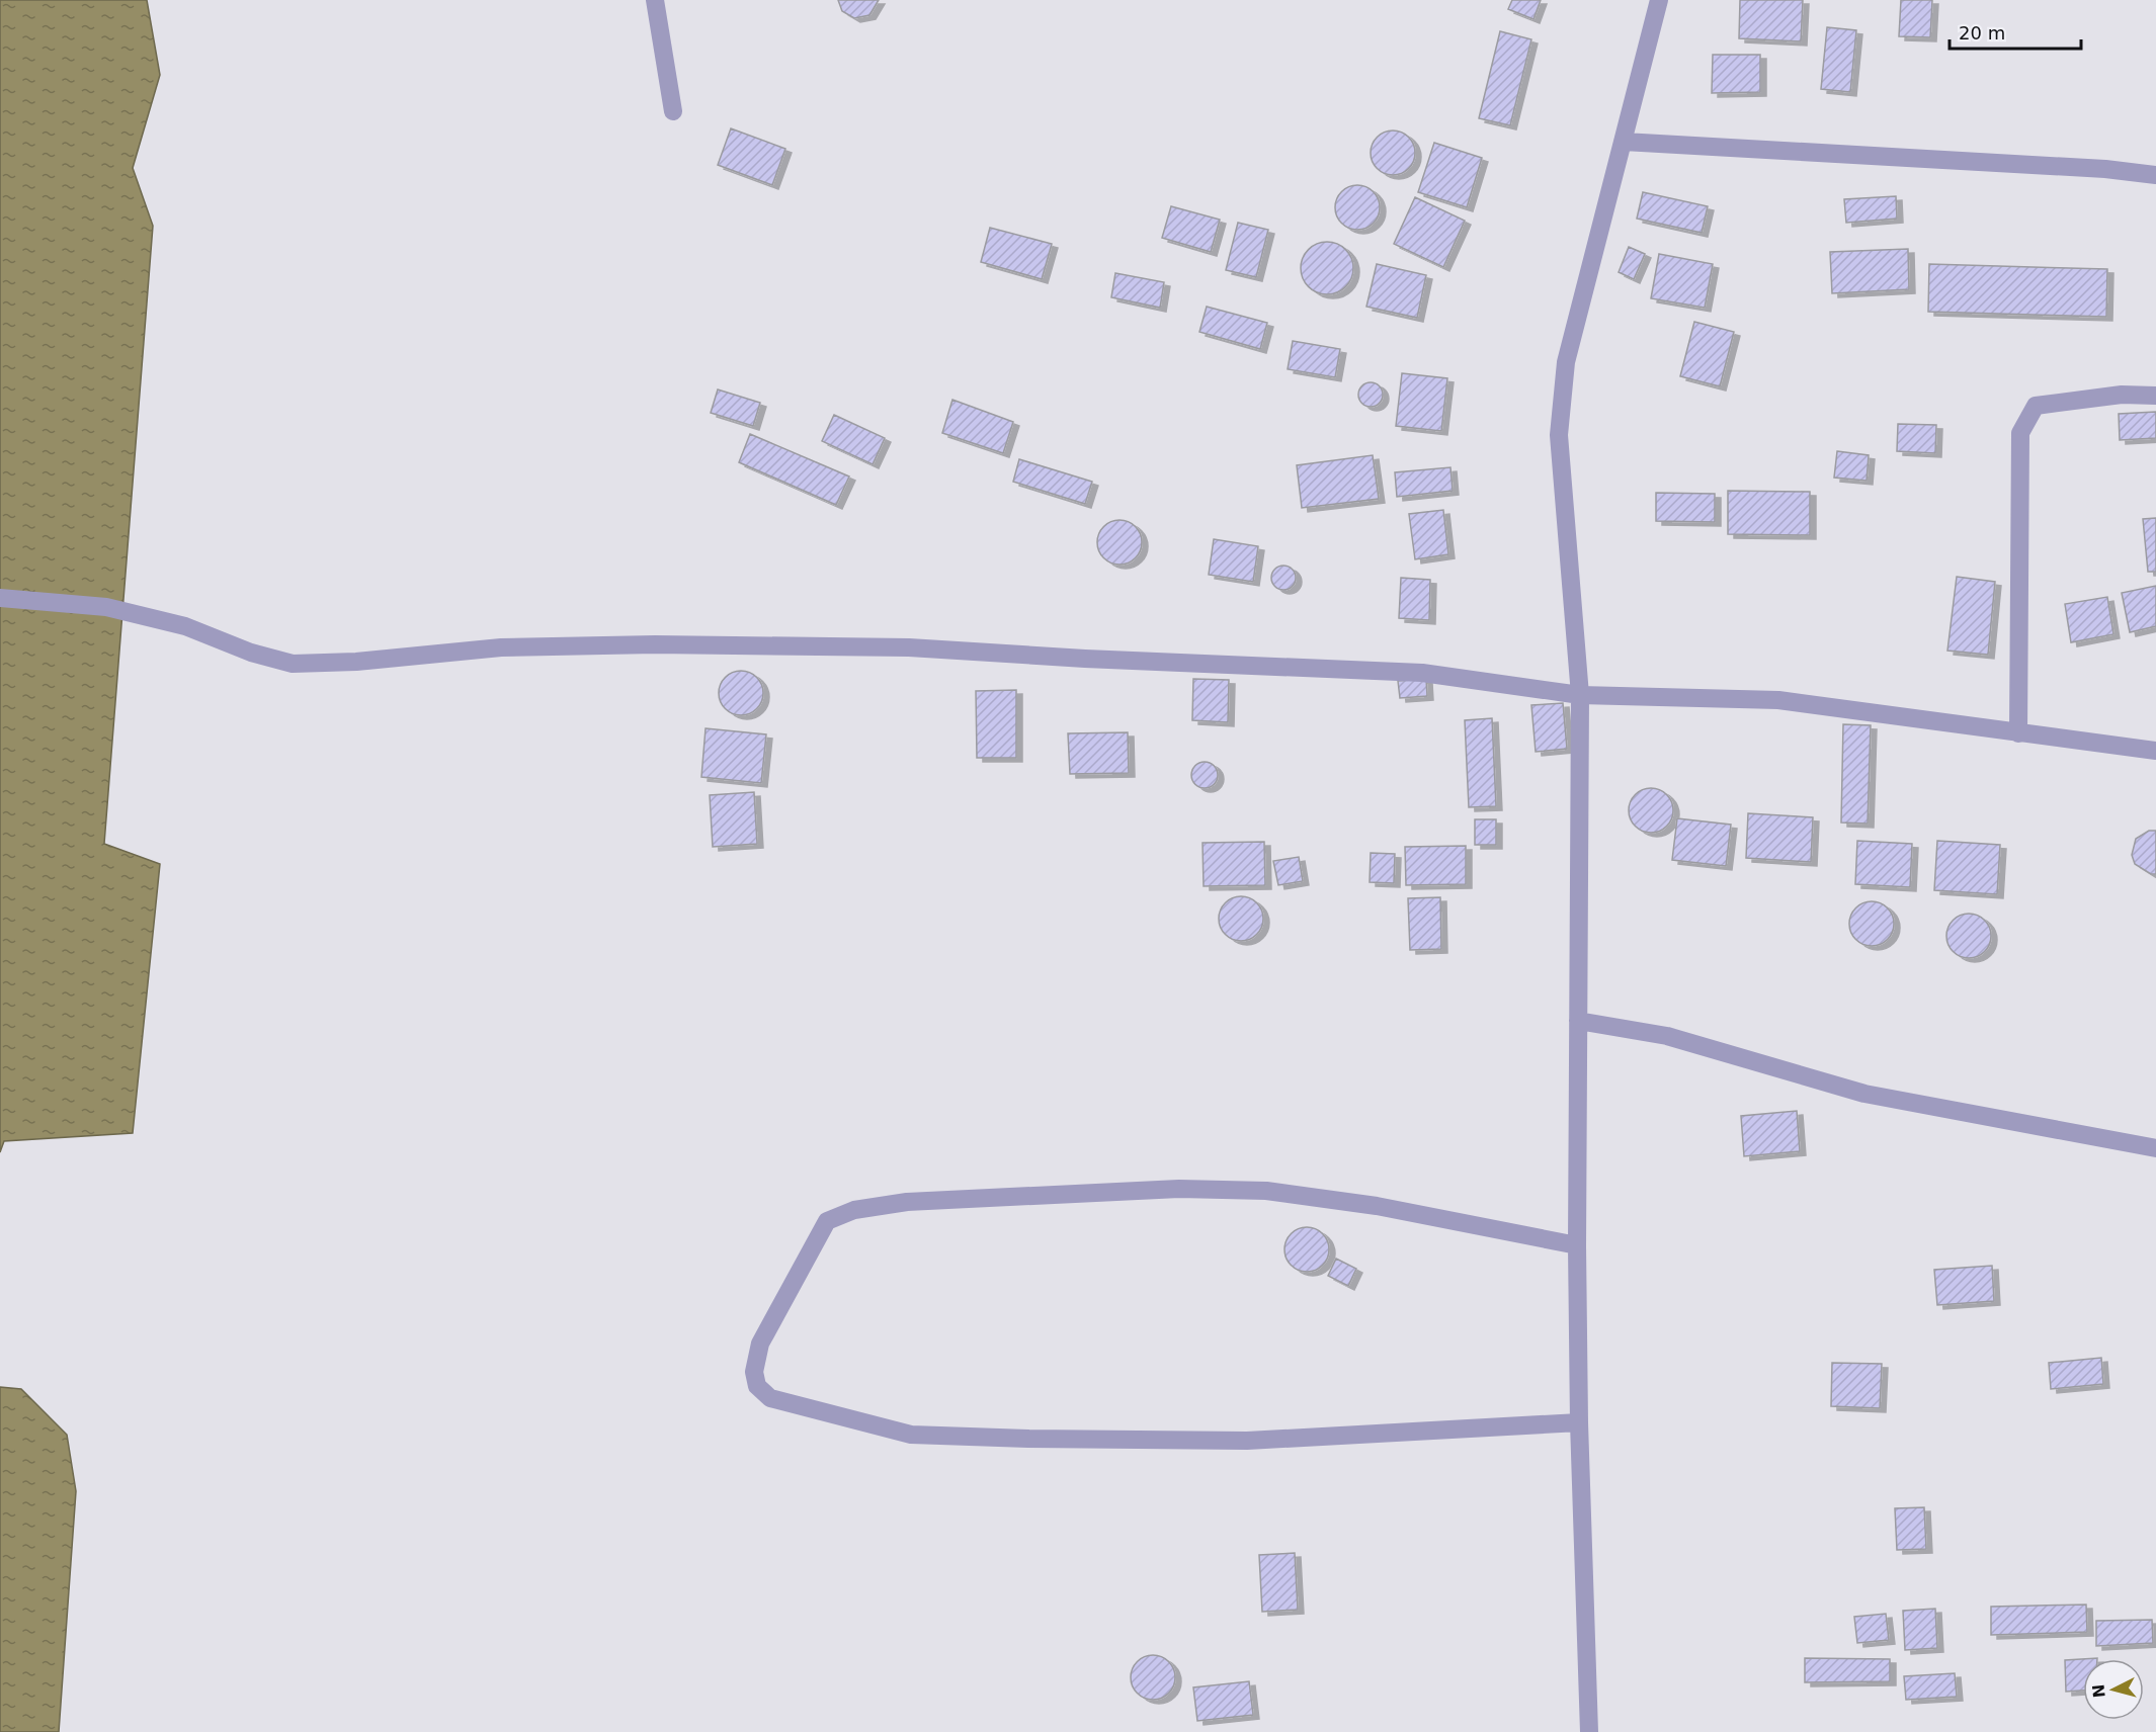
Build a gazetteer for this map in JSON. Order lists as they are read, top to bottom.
{
  "scale_bar": "20 m",
  "north": "left"
}
